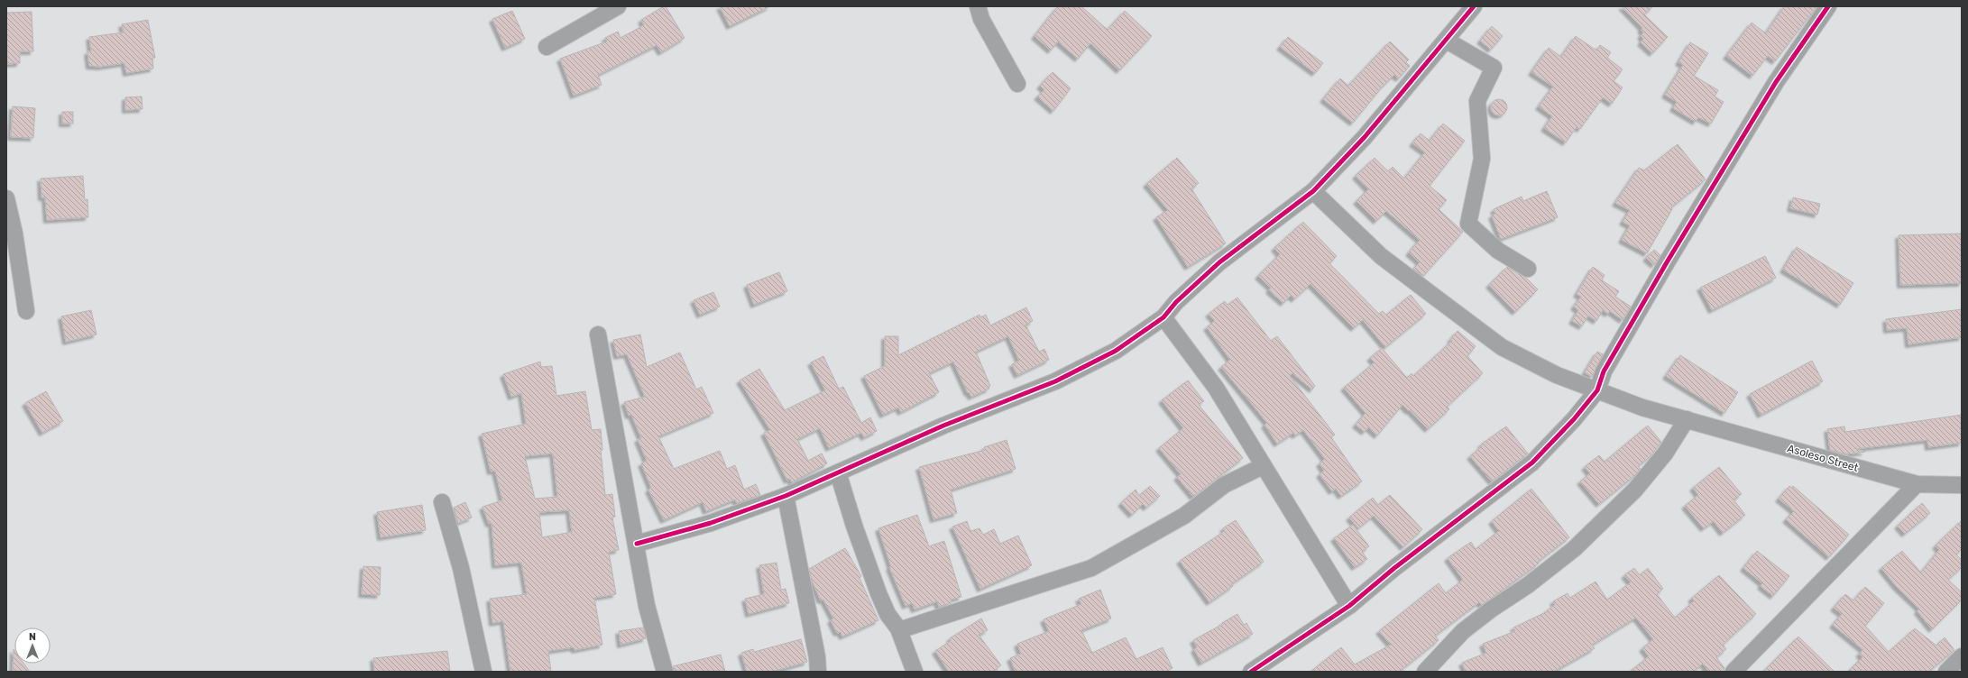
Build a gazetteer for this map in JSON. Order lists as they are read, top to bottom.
{
  "streets": {
    "street": ["Asoleso Street"]
  },
  "north": "top"
}
